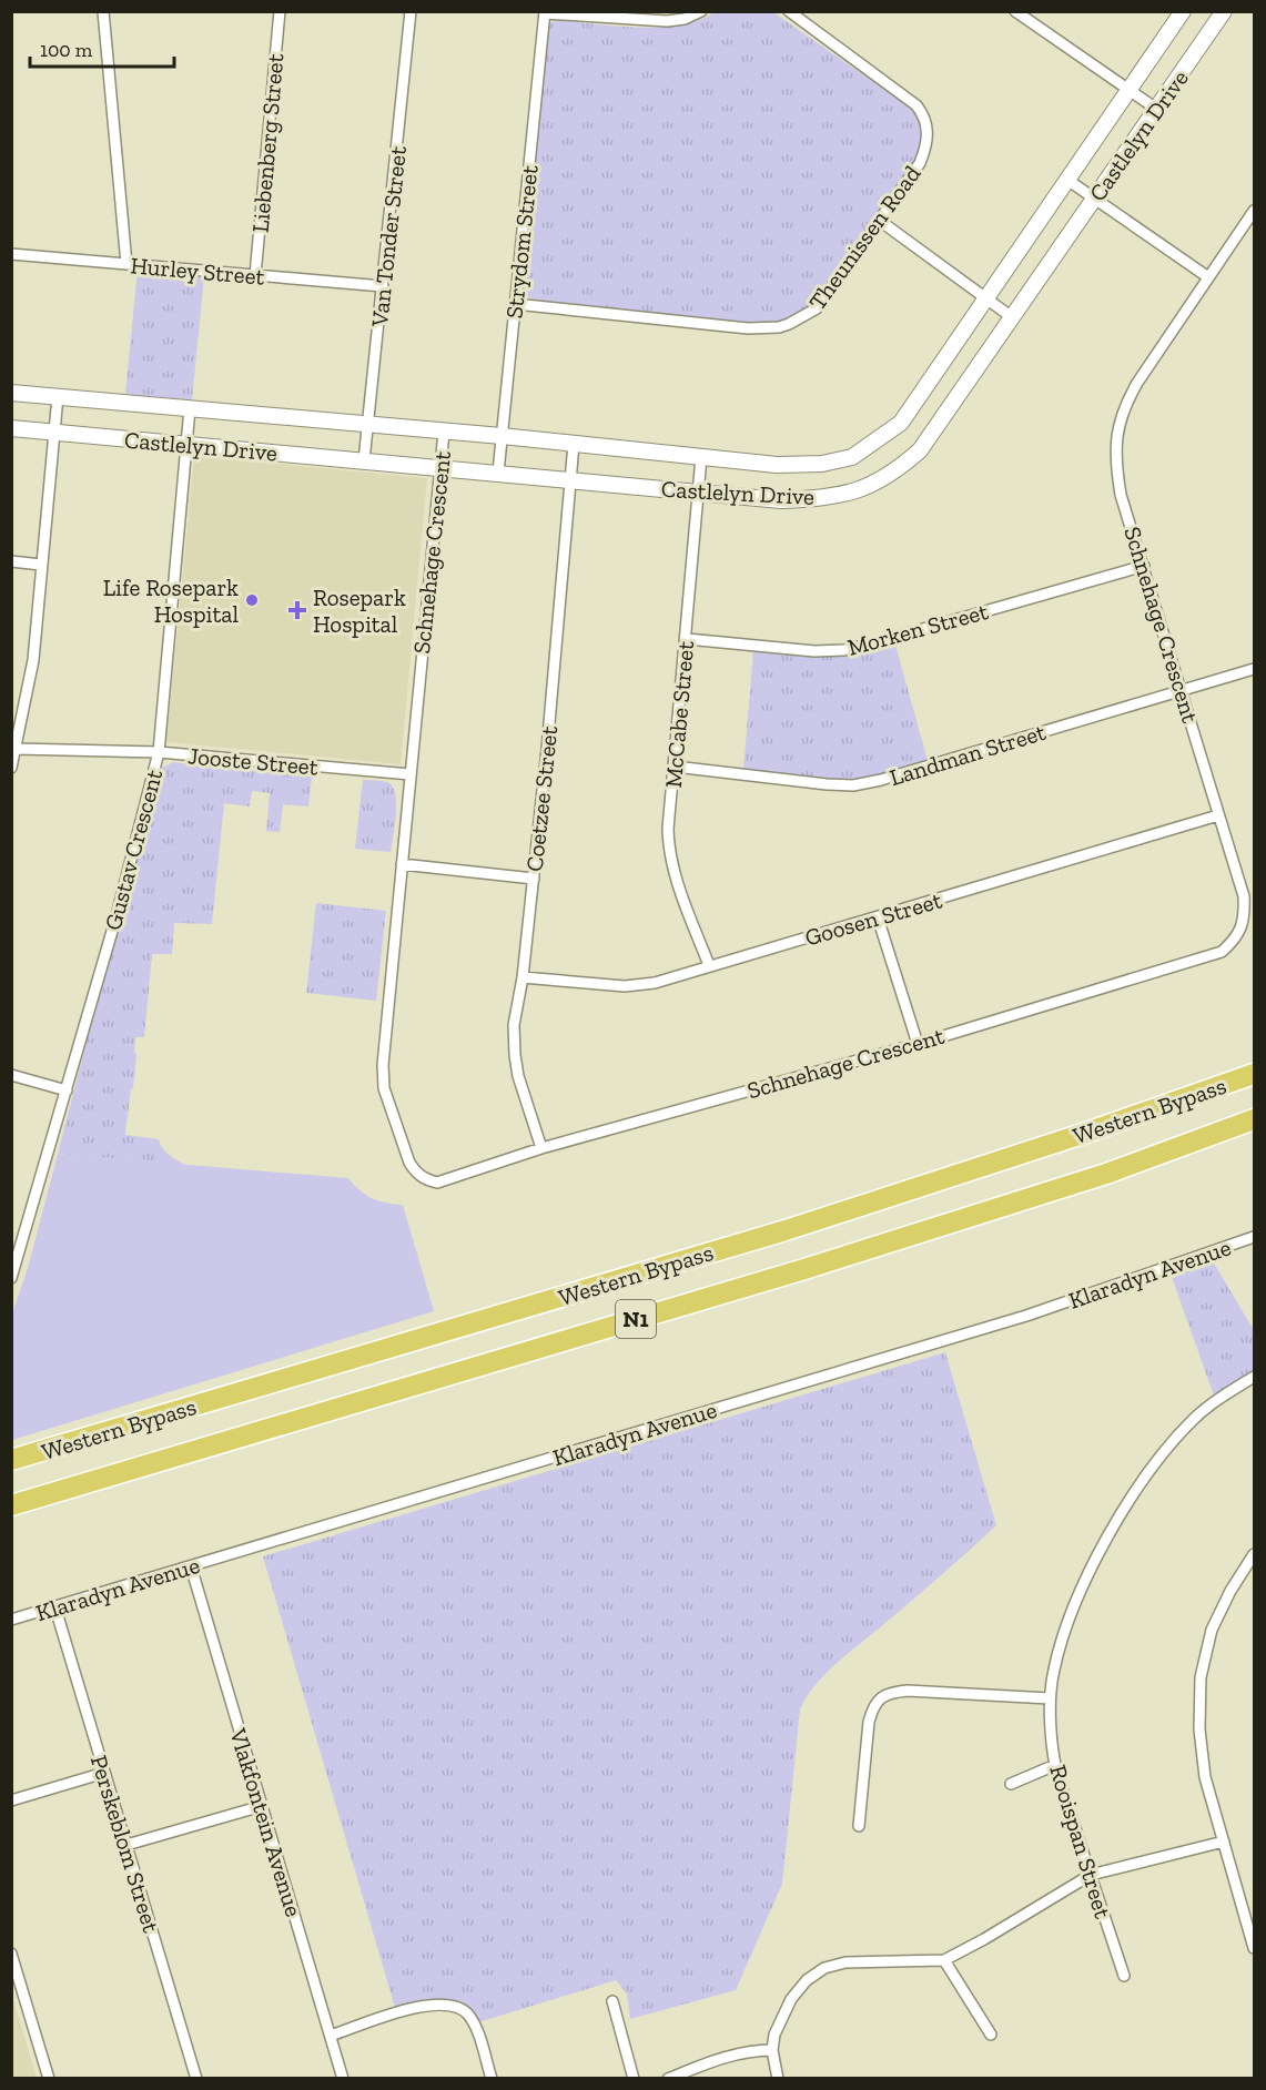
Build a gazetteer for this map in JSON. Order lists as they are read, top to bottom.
{
  "streets": {
    "highway": ["Western Bypass", "N1"],
    "street": [
      "Castlelyn Drive",
      "Liebenberg Street",
      "Van Tonder Street",
      "Theunissen Road",
      "Strydom Street",
      "Hurley Street",
      "Schnehage Crescent",
      "Morken Street",
      "McCabe Street",
      "Landman Street",
      "Jooste Street",
      "Coetzee Street",
      "Gustav Crescent",
      "Goosen Street",
      "Klaradyn Avenue",
      "Vlakfontein Avenue",
      "Rooispan Street",
      "Perskeblom Street"
    ]
  },
  "crossings": [
    ["Castlelyn Drive", "Van Tonder Street"],
    ["Castlelyn Drive", "Strydom Street"],
    ["Castlelyn Drive", "Schnehage Crescent"],
    ["Castlelyn Drive", "McCabe Street"],
    ["Castlelyn Drive", "Coetzee Street"],
    ["Castlelyn Drive", "Gustav Crescent"],
    ["Liebenberg Street", "Hurley Street"],
    ["Van Tonder Street", "Hurley Street"],
    ["Theunissen Road", "Strydom Street"],
    ["Schnehage Crescent", "Morken Street"],
    ["Schnehage Crescent", "Landman Street"],
    ["Schnehage Crescent", "Jooste Street"],
    ["Schnehage Crescent", "Coetzee Street"],
    ["Schnehage Crescent", "Goosen Street"],
    ["Morken Street", "McCabe Street"],
    ["McCabe Street", "Landman Street"],
    ["McCabe Street", "Goosen Street"],
    ["Jooste Street", "Gustav Crescent"],
    ["Coetzee Street", "Goosen Street"],
    ["Klaradyn Avenue", "Vlakfontein Avenue"],
    ["Klaradyn Avenue", "Perskeblom Street"]
  ],
  "places": {
    "other": ["Life Rosepark Hospital"],
    "health": ["Rosepark Hospital"]
  },
  "scale_bar": "100 m"
}
